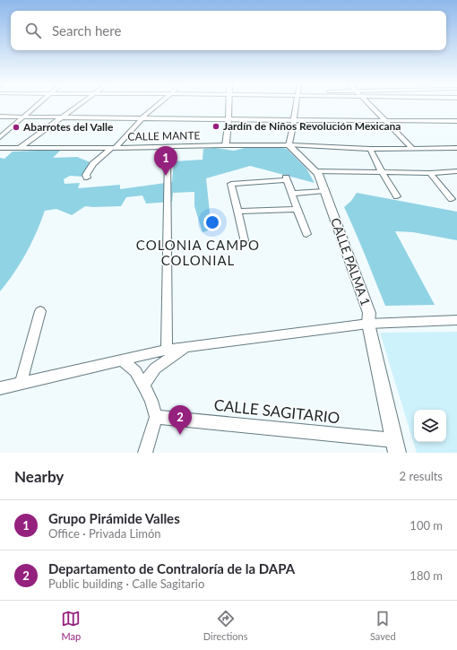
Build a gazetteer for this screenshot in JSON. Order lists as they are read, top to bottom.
{
  "streets": {
    "street": ["CALLE MANTE", "CALLE PALMA 1", "CALLE SAGITARIO"]
  },
  "crossings": [
    ["CALLE MANTE", "CALLE PALMA 1"],
    ["CALLE PALMA 1", "CALLE SAGITARIO"]
  ],
  "districts": ["COLONIA CAMPO COLONIAL"],
  "places": ["Jardín de Niños Revolución Mexicana", "Abarrotes del Valle"],
  "page": {
    "search": "Search here",
    "pins": ["1", "2"],
    "heading": ["Nearby", "2 results"],
    "list": [
      {
        "mark": "1",
        "name": "Grupo Pirámide Valles",
        "note": "Office · Privada Limón",
        "value": "100 m"
      },
      {
        "mark": "2",
        "name": "Departamento de Contraloría de la DAPA",
        "note": "Public building · Calle Sagitario",
        "value": "180 m"
      }
    ],
    "nav": ["Map", "Directions", "Saved"]
  }
}
